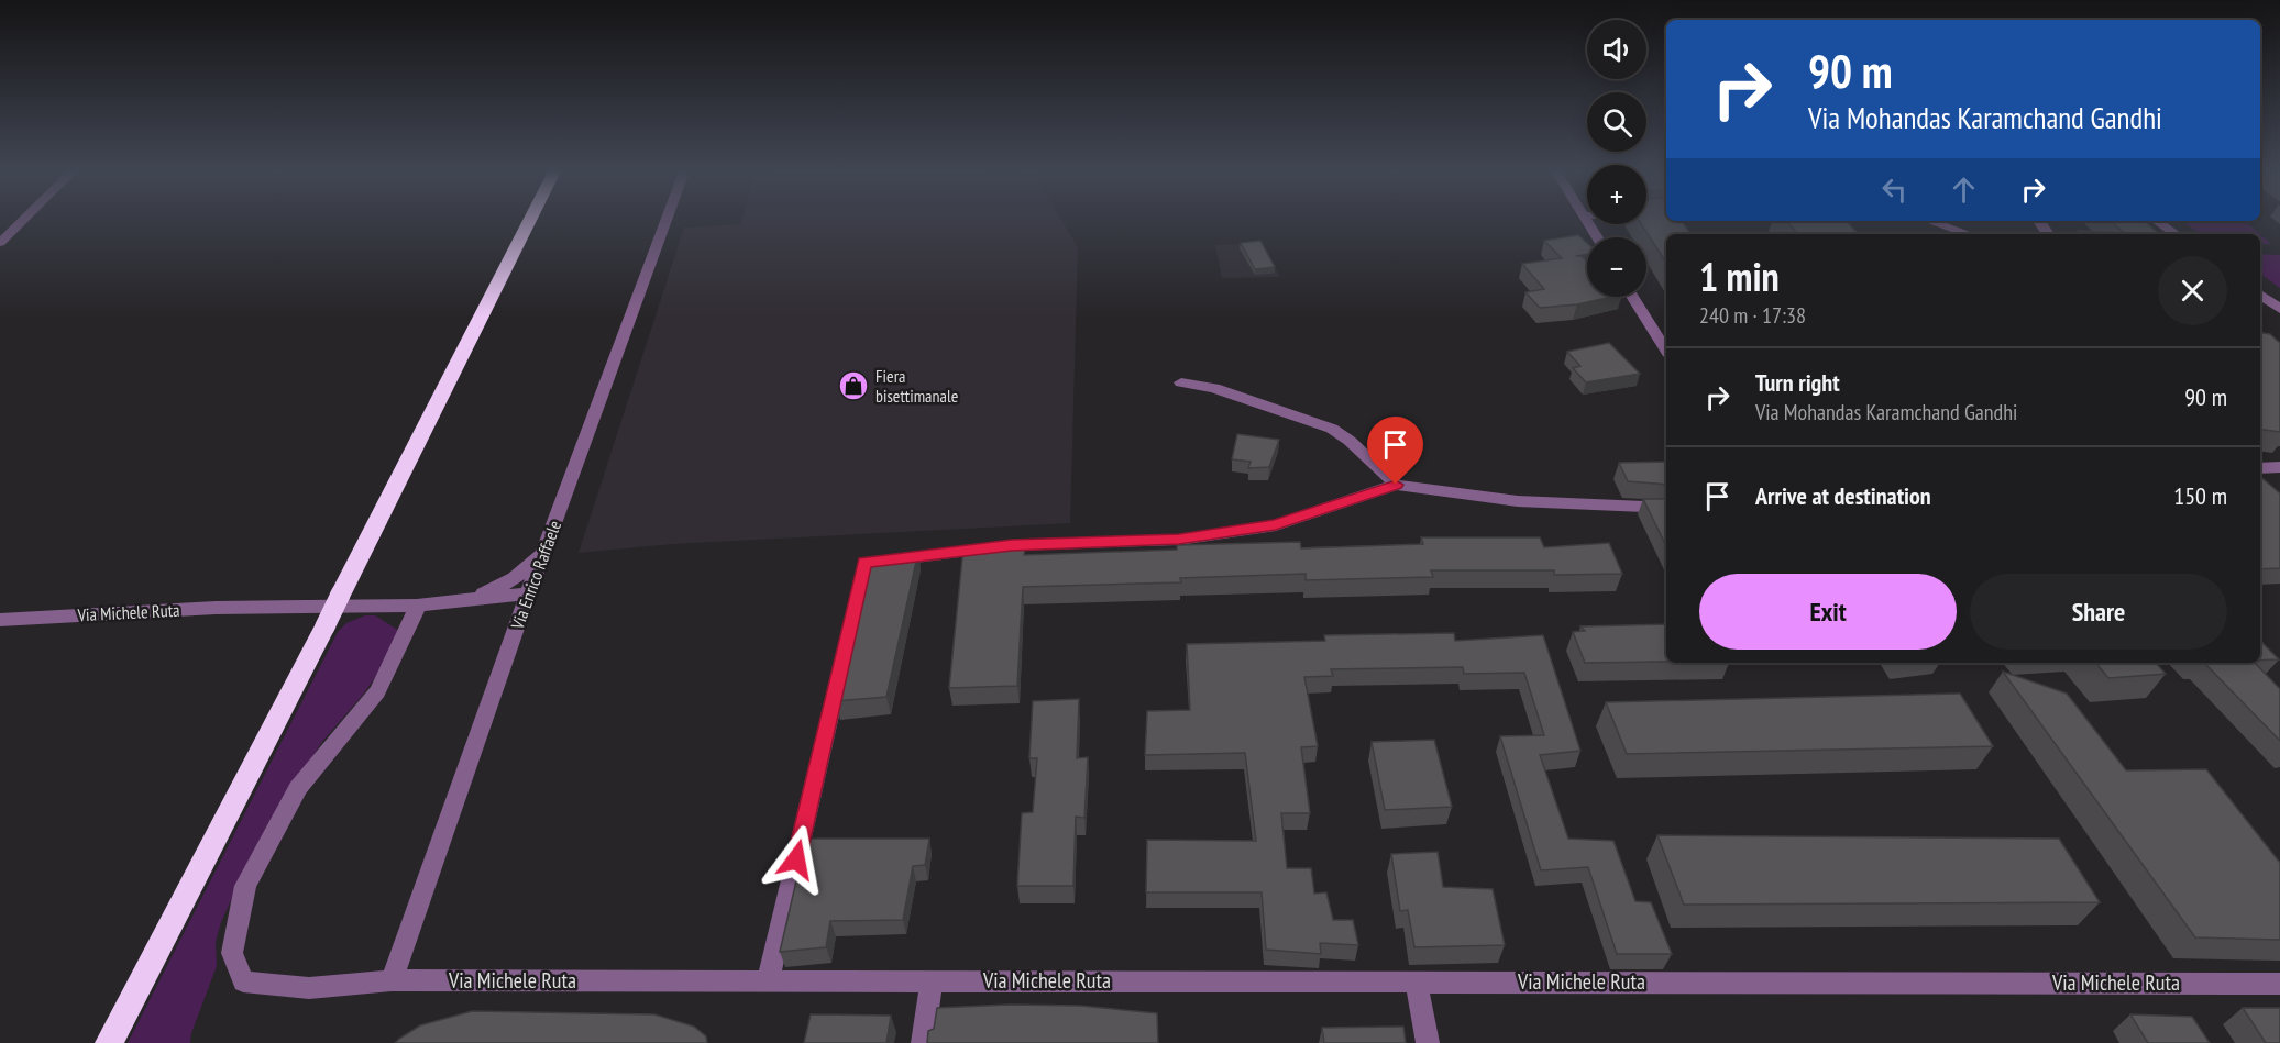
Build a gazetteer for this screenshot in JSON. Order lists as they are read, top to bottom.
{
  "streets": {
    "street": ["Via Enrico Raffaele", "Via Michele Ruta"]
  },
  "crossings": [
    ["Via Enrico Raffaele", "Via Michele Ruta"]
  ],
  "places": {
    "shop": ["Fiera bisettimanale"]
  },
  "page": {
    "map_buttons": ["+", "−"],
    "turn": ["90 m", "Via Mohandas Karamchand Gandhi"],
    "heading": ["1 min", "240 m · 17:38"],
    "list": [
      {
        "name": "Turn right",
        "note": "Via Mohandas Karamchand Gandhi",
        "value": "90 m"
      },
      {
        "name": "Arrive at destination",
        "value": "150 m"
      }
    ],
    "buttons": ["Exit", "Share"]
  }
}
